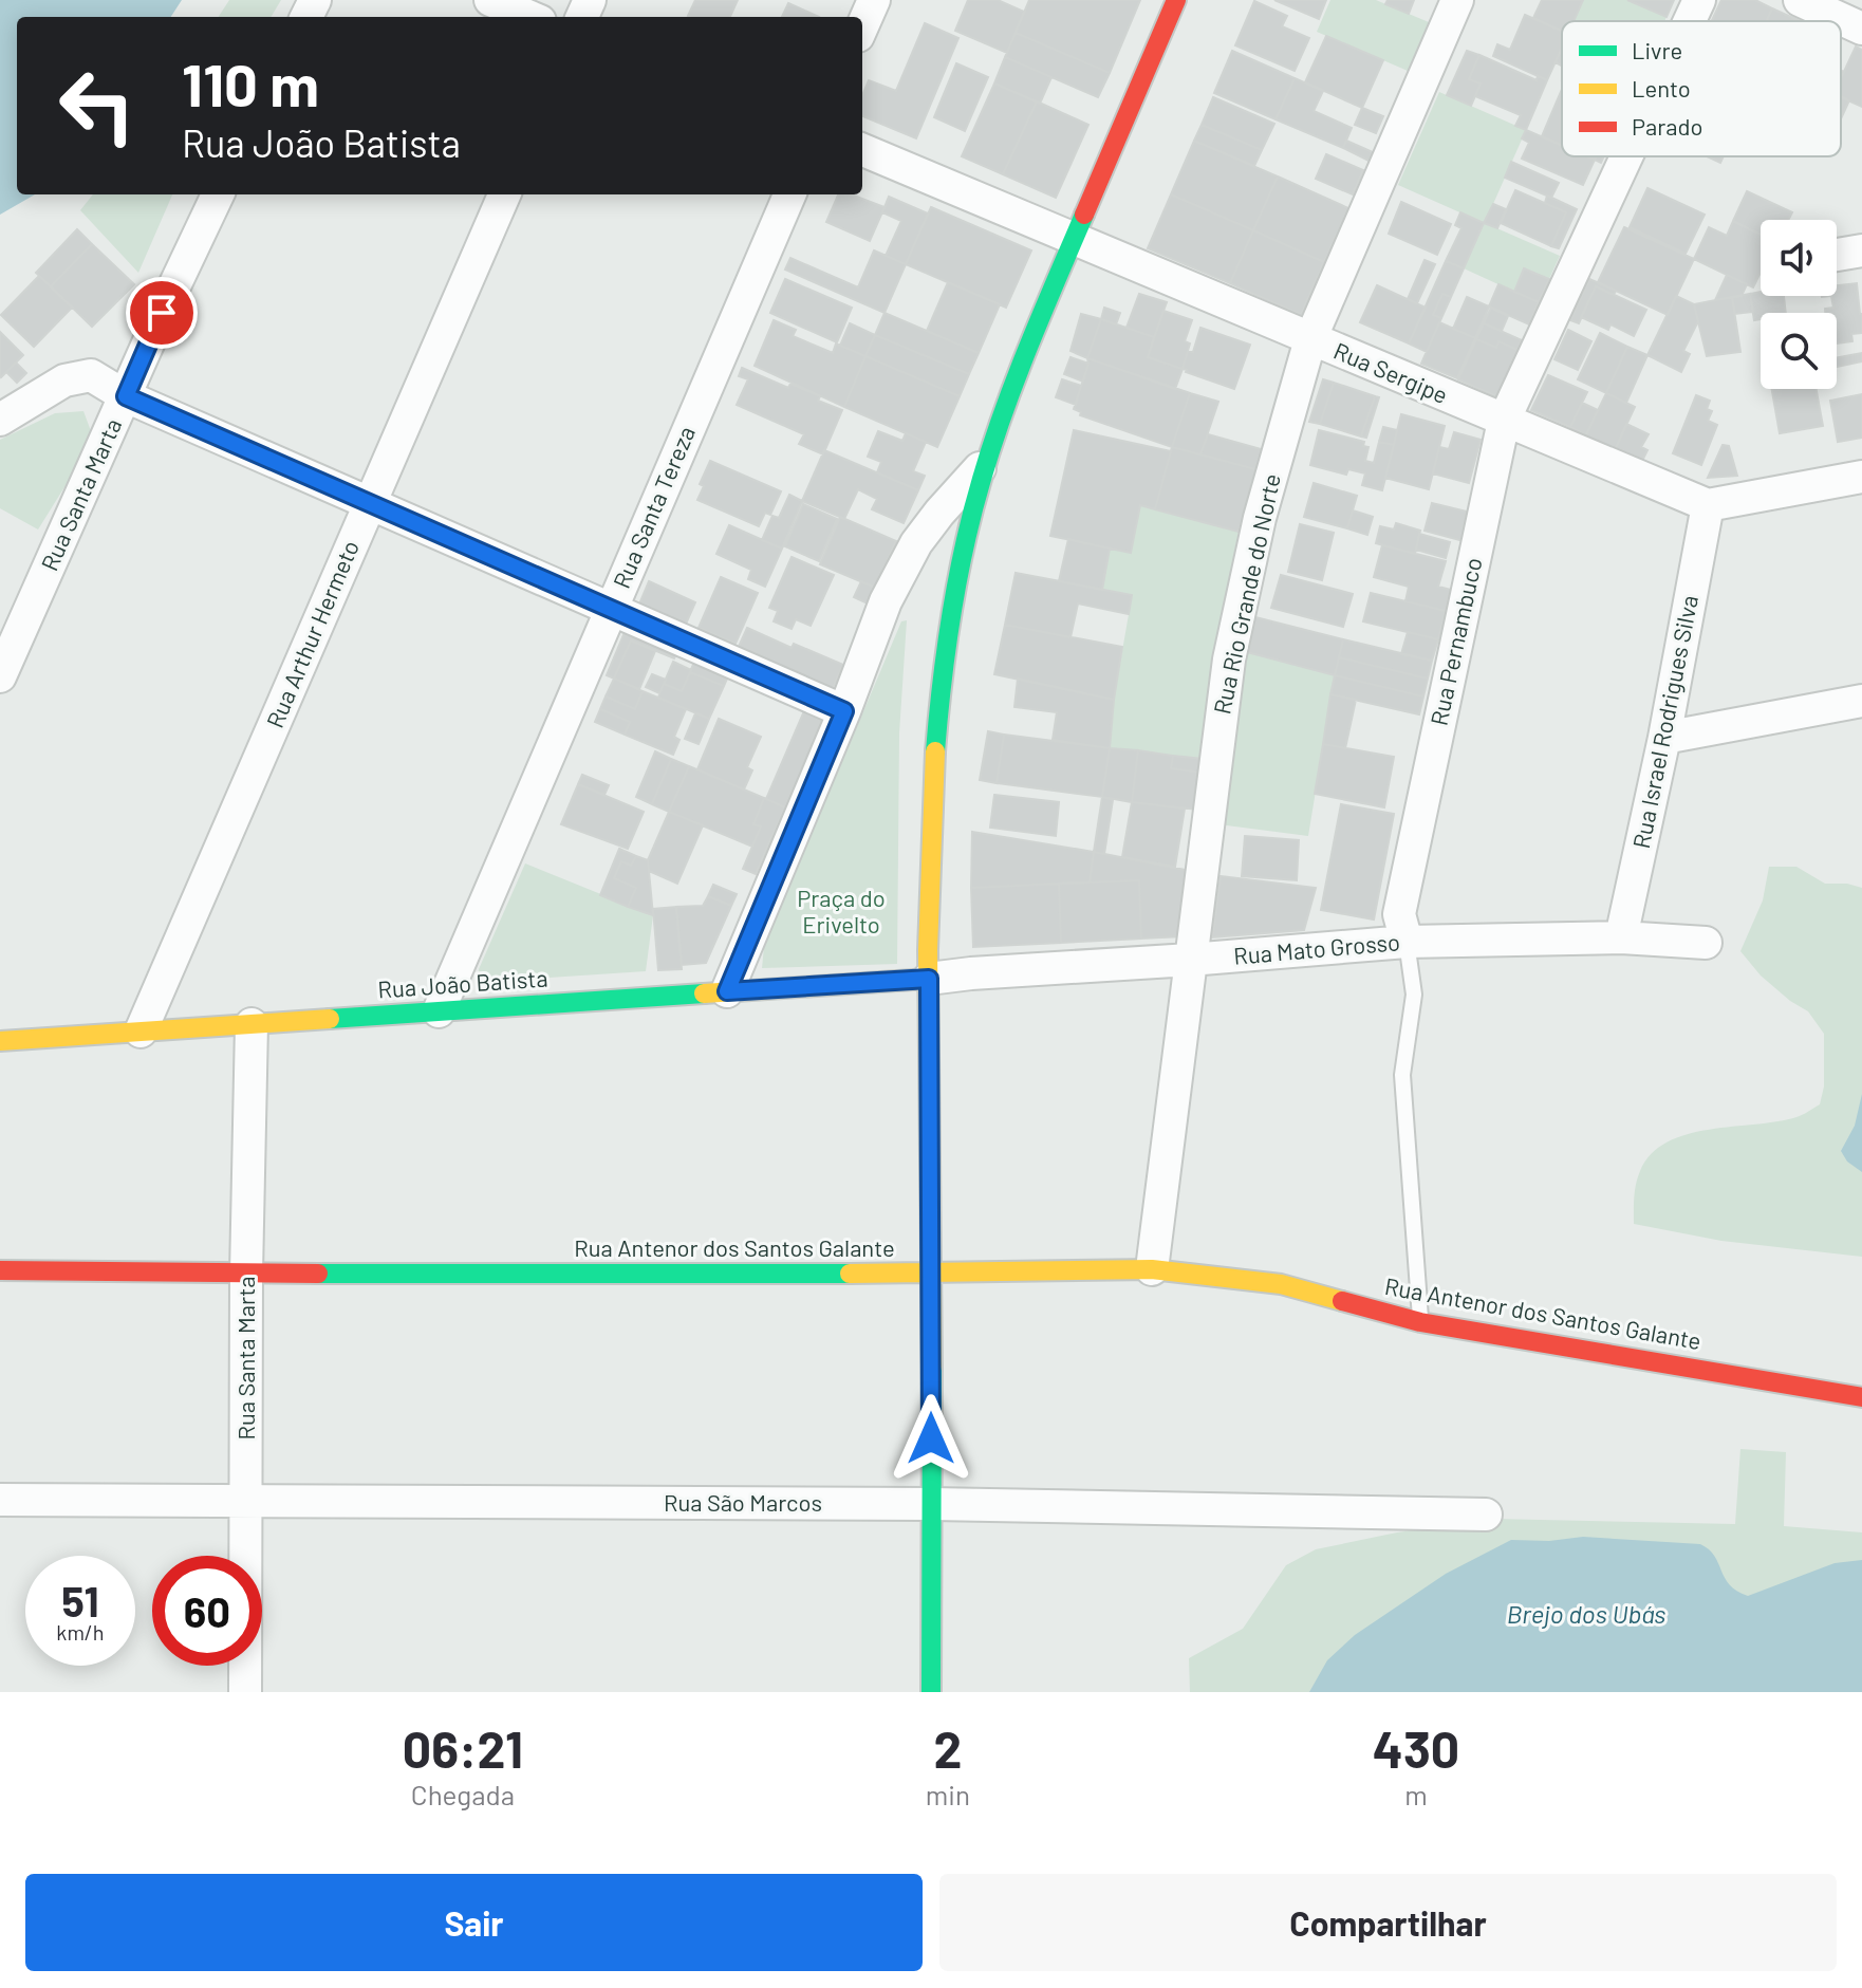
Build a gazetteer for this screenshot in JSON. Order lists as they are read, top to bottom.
{
  "streets": {
    "street": [
      "Rua Sergipe",
      "Rua Santa Marta",
      "Rua Santa Tereza",
      "Rua Rio Grande do Norte",
      "Rua Arthur Hermeto",
      "Rua Pernambuco",
      "Rua Israel Rodrigues Silva",
      "Rua Mato Grosso",
      "Rua João Batista",
      "Rua Antenor dos Santos Galante",
      "Rua São Marcos"
    ]
  },
  "crossings": [
    ["Rua Sergipe", "Rua Rio Grande do Norte"],
    ["Rua Sergipe", "Rua Pernambuco"],
    ["Rua Sergipe", "Rua Israel Rodrigues Silva"],
    ["Rua Santa Marta", "Rua João Batista"],
    ["Rua Santa Marta", "Rua Antenor dos Santos Galante"],
    ["Rua Santa Marta", "Rua São Marcos"],
    ["Rua Santa Tereza", "Rua João Batista"],
    ["Rua Rio Grande do Norte", "Rua Mato Grosso"],
    ["Rua Rio Grande do Norte", "Rua Antenor dos Santos Galante"],
    ["Rua Arthur Hermeto", "Rua João Batista"],
    ["Rua Pernambuco", "Rua Mato Grosso"],
    ["Rua Pernambuco", "Rua Antenor dos Santos Galante"],
    ["Rua Israel Rodrigues Silva", "Rua Mato Grosso"],
    ["Rua Mato Grosso", "Rua João Batista"]
  ],
  "water": ["Brejo dos Ubás"],
  "parks": ["Praça do Erivelto"],
  "legend": ["Livre", "Lento", "Parado"],
  "page": {
    "turn": ["110 m", "Rua João Batista"],
    "speed": "51 km/h",
    "limit": "60",
    "eta": [
      "06:21",
      "Chegada",
      "2",
      "min",
      "430",
      "m"
    ],
    "buttons": ["Sair", "Compartilhar"]
  }
}
